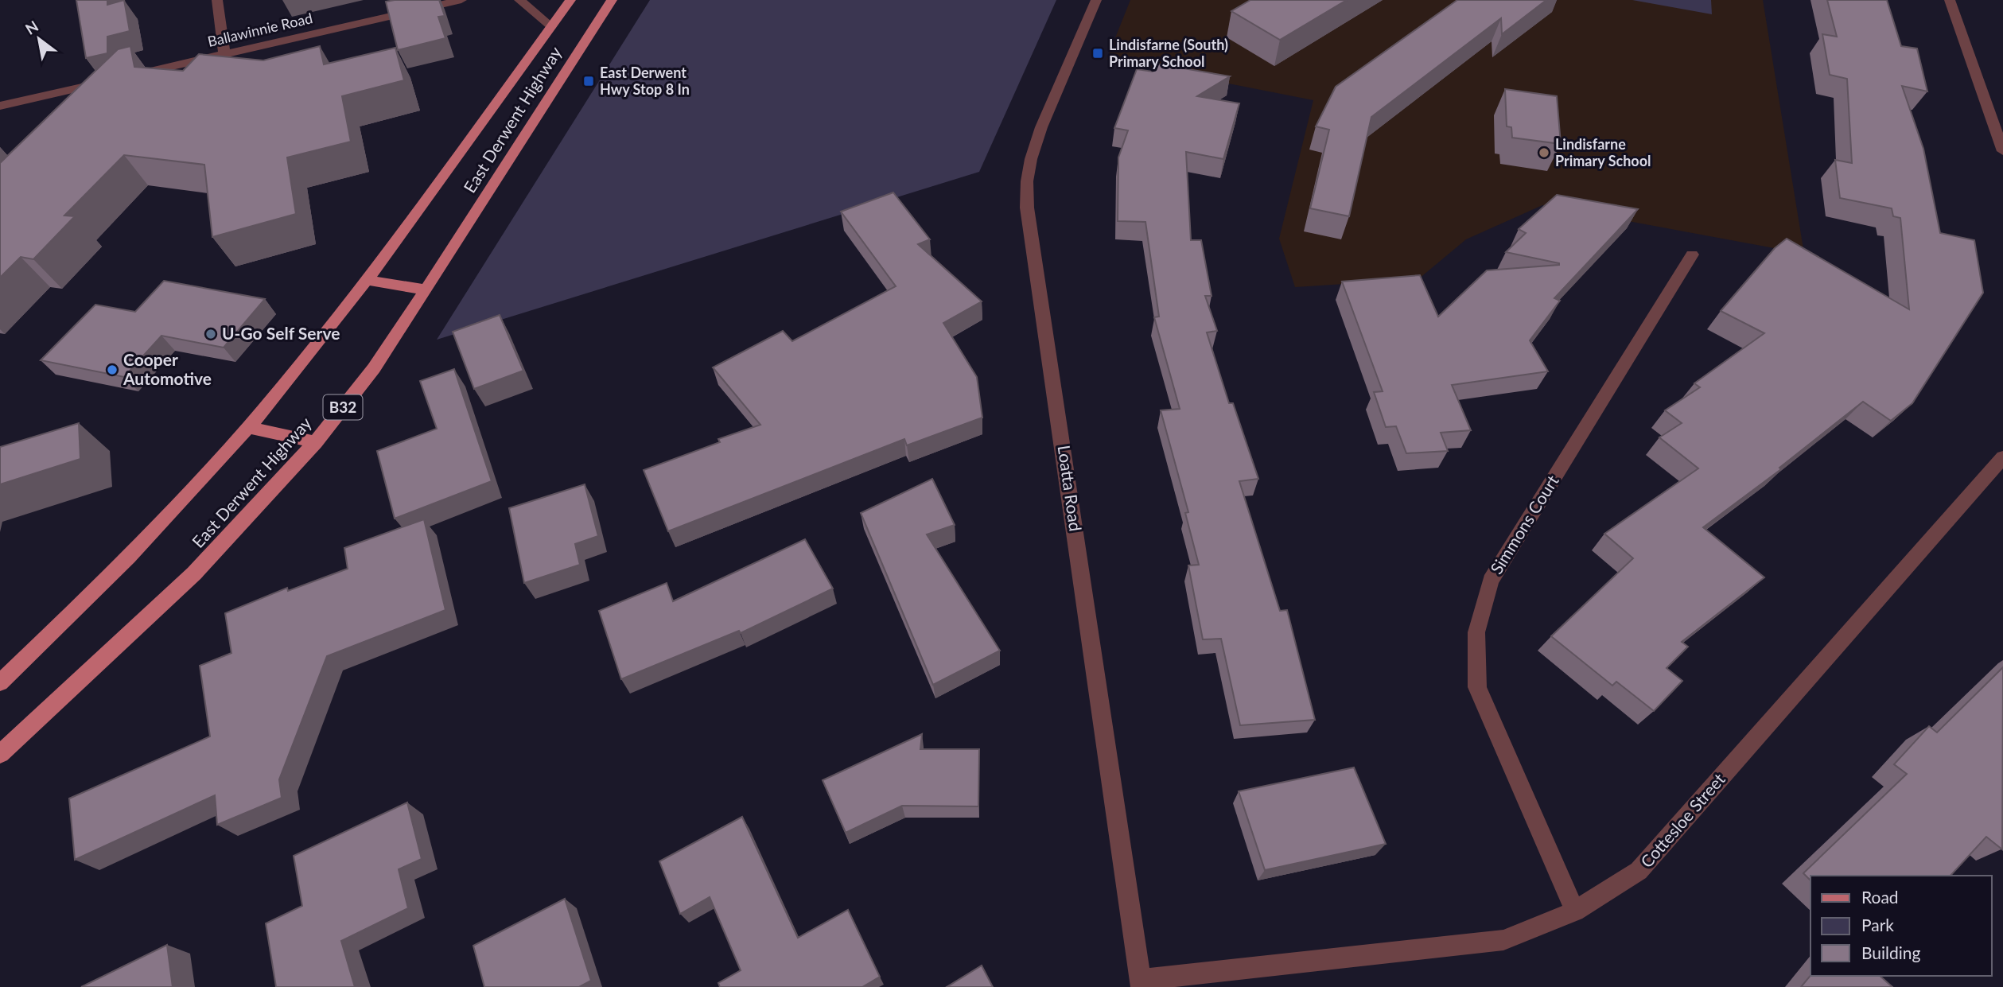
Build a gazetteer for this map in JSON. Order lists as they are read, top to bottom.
{
  "streets": {
    "main road": ["East Derwent Highway", "B32"],
    "street": [
      "Ballawinnie Road",
      "Loatta Road",
      "Simmons Court",
      "Cottesloe Street"
    ]
  },
  "crossings": [
    ["Loatta Road", "Cottesloe Street"],
    ["Simmons Court", "Cottesloe Street"]
  ],
  "places": {
    "transit": ["Lindisfarne (South) Primary School", "East Derwent Hwy Stop 8 In"],
    "other": ["Lindisfarne Primary School", "U-Go Self Serve", "Cooper Automotive"]
  },
  "legend": ["Road", "Park", "Building"],
  "north": "top left"
}
